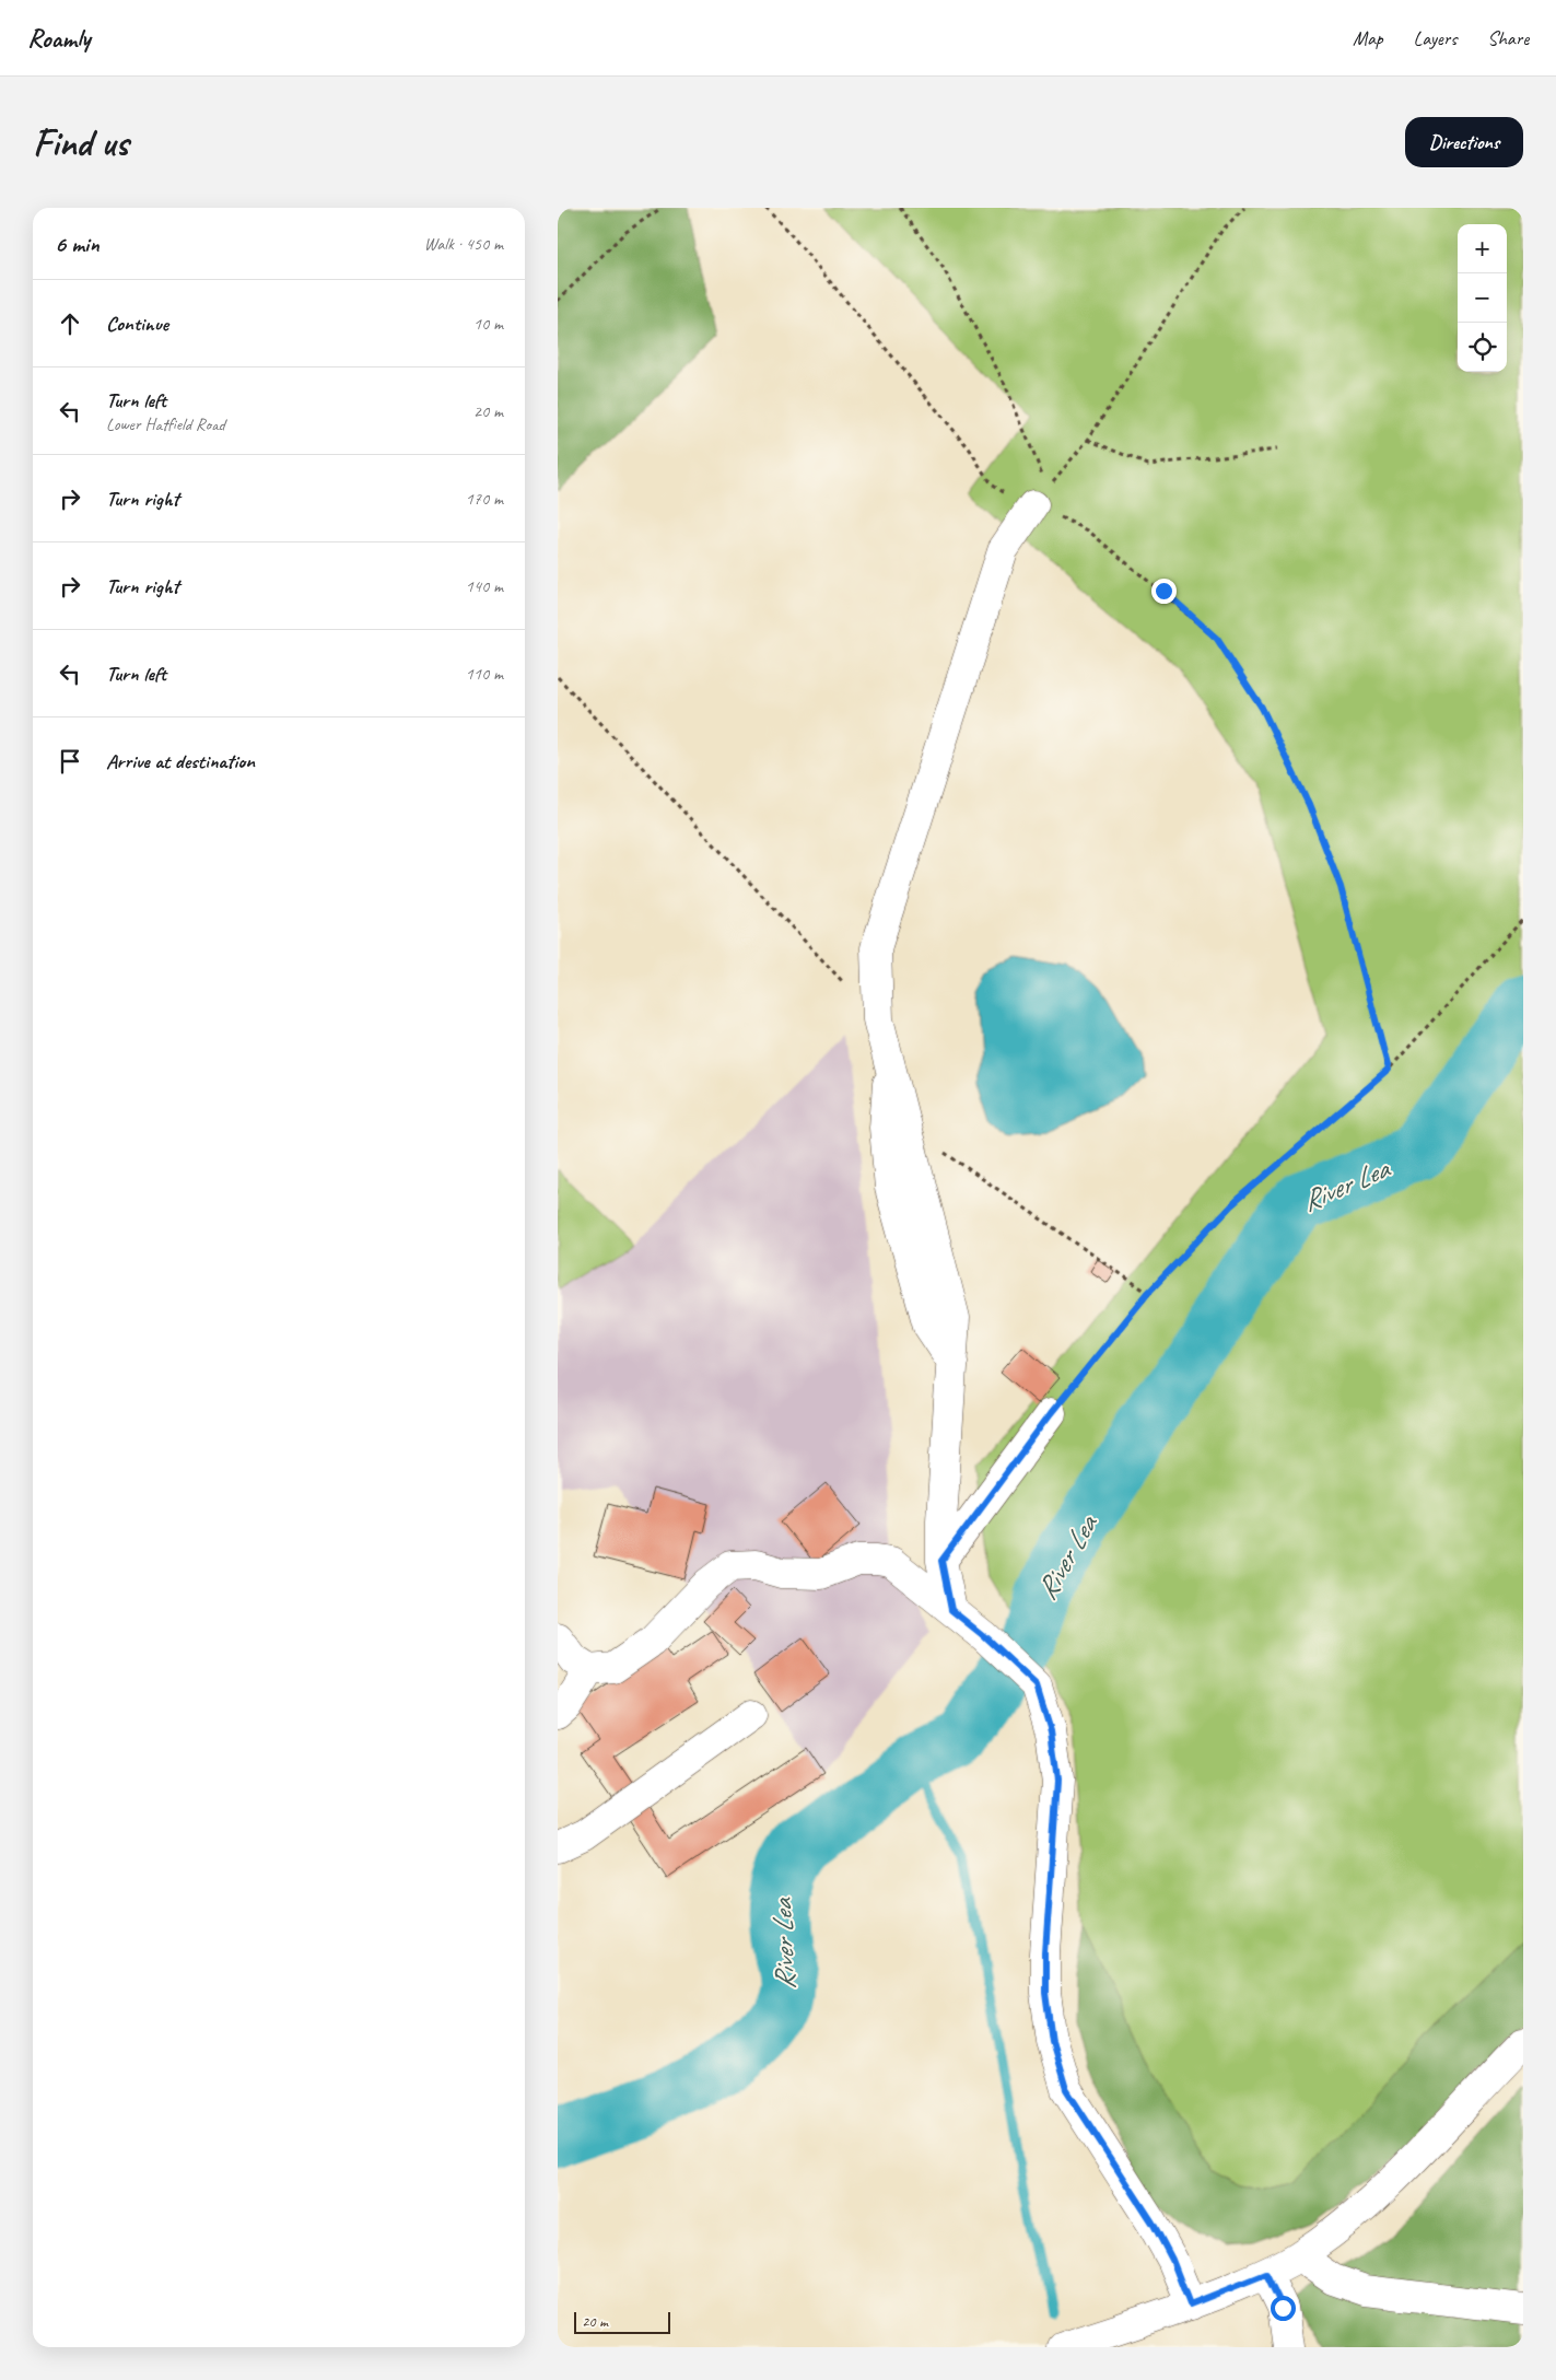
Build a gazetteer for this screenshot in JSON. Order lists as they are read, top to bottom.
{
  "water": ["River Lea"],
  "scale_bar": "20 m",
  "page": {
    "header": "Roamly",
    "nav": ["Map", "Layers", "Share"],
    "buttons": "Directions",
    "title": "Find us",
    "heading": ["6 min", "Walk · 450 m"],
    "map_buttons": ["+", "−"],
    "list": [
      ["Continue", "10 m"],
      ["Turn left", "Lower Hatfield Road", "20 m"],
      ["Turn right", "170 m"],
      ["Turn right", "140 m"],
      ["Turn left", "110 m"],
      "Arrive at destination"
    ],
    "scale": "20 m"
  }
}
